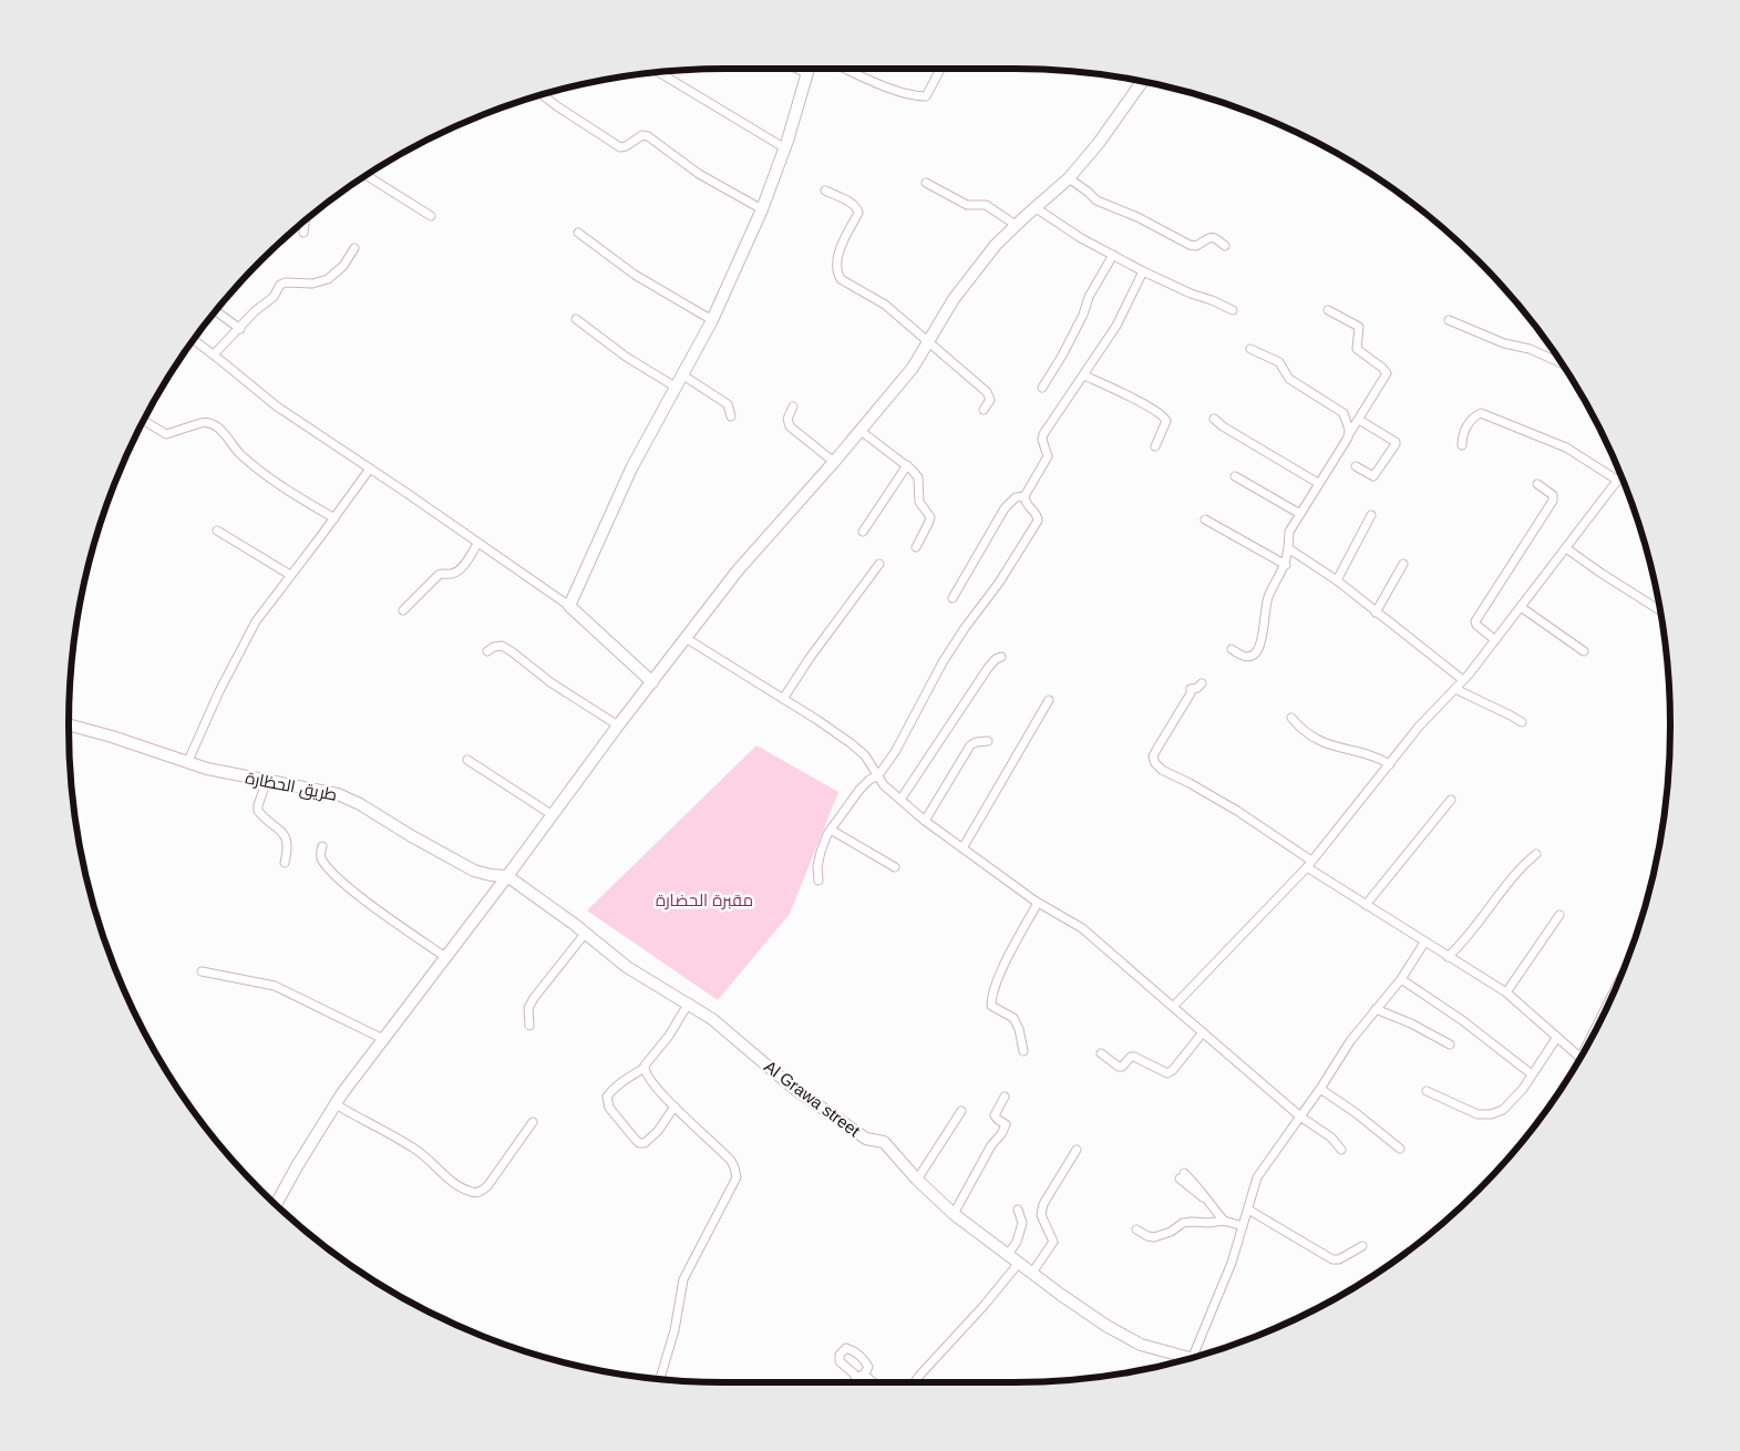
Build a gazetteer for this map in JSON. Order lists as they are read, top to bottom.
{
  "streets": {
    "street": ["طريق الحظارة", "Al Grawa street"]
  },
  "crossings": [
    ["طريق الحظارة", "Al Grawa street"]
  ],
  "parks": ["مقبرة الحضارة"]
}
